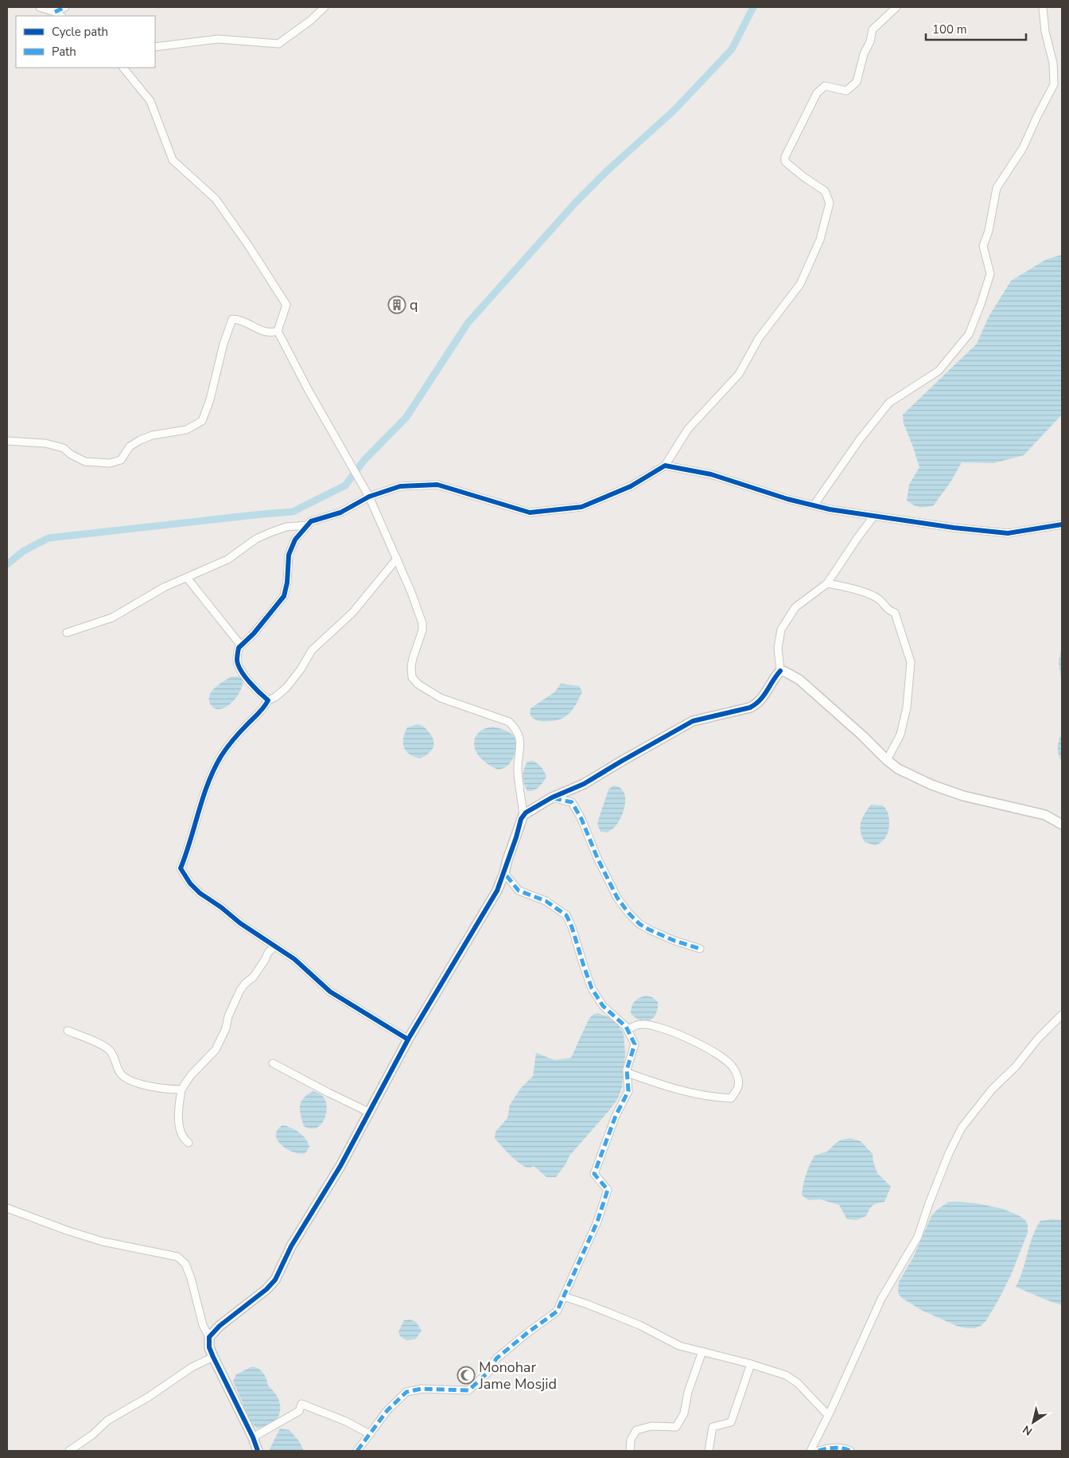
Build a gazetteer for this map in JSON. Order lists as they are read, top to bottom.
{
  "places": {
    "building": ["q"],
    "mosque": ["Monohar Jame Mosjid"]
  },
  "legend": ["Cycle path", "Path"],
  "scale_bar": "100 m",
  "north": "bottom left"
}
